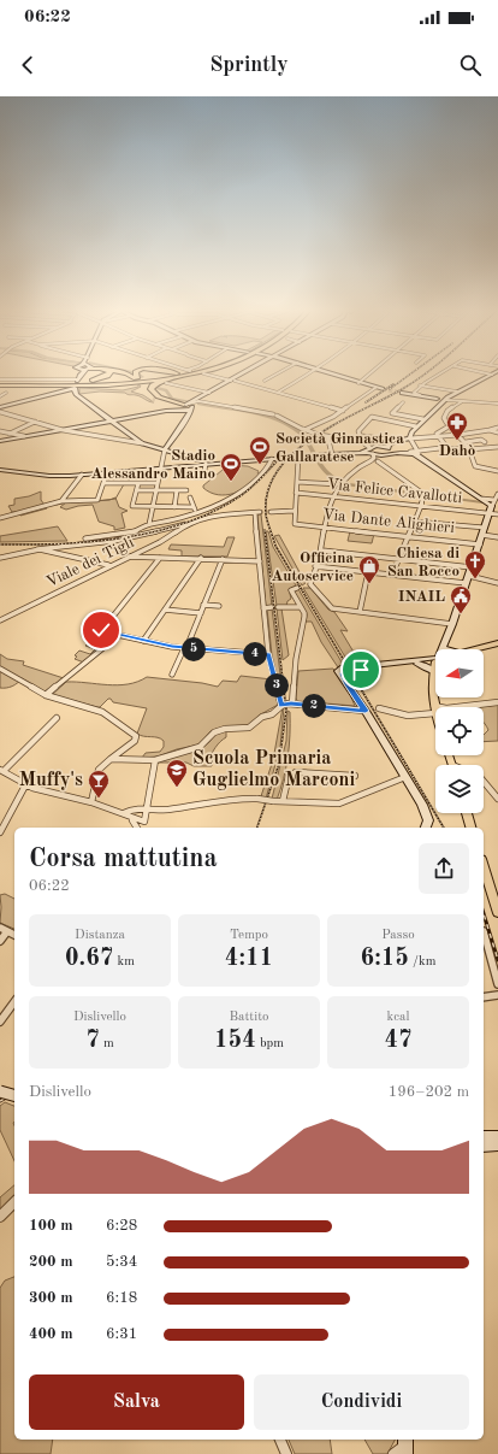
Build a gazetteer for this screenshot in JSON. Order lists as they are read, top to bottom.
{
  "streets": {
    "street": ["Via Felice Cavallotti", "Via Dante Alighieri", "Viale dei Tigli"]
  },
  "places": {
    "pharmacy": ["Dahò"],
    "sports": ["Società Ginnastica Gallaratese", "Stadio Alessandro Maino"],
    "church": ["Chiesa di San Rocco"],
    "shop": ["Officina Autoservice"],
    "public building": ["INAIL"],
    "school or university": ["Scuola Primaria Guglielmo Marconi"],
    "bar": ["Muffy's"]
  },
  "north": "left",
  "page": {
    "status": "06:22",
    "header": "Sprintly",
    "pins": [
      "5",
      "4",
      "3",
      "2"
    ],
    "heading": ["Corsa mattutina", "06:22"],
    "stats": [
      ["Distanza", "0.67 km"],
      ["Tempo", "4:11"],
      ["Passo", "6:15 /km"],
      ["Dislivello", "7 m"],
      ["Battito", "154 bpm"],
      ["kcal", "47"]
    ],
    "chart": ["Dislivello", "196–202 m"],
    "list": [
      {
        "name": "100 m",
        "note": "6:28"
      },
      {
        "name": "200 m",
        "note": "5:34"
      },
      {
        "name": "300 m",
        "note": "6:18"
      },
      {
        "name": "400 m",
        "note": "6:31"
      }
    ],
    "buttons": ["Salva", "Condividi"]
  }
}
